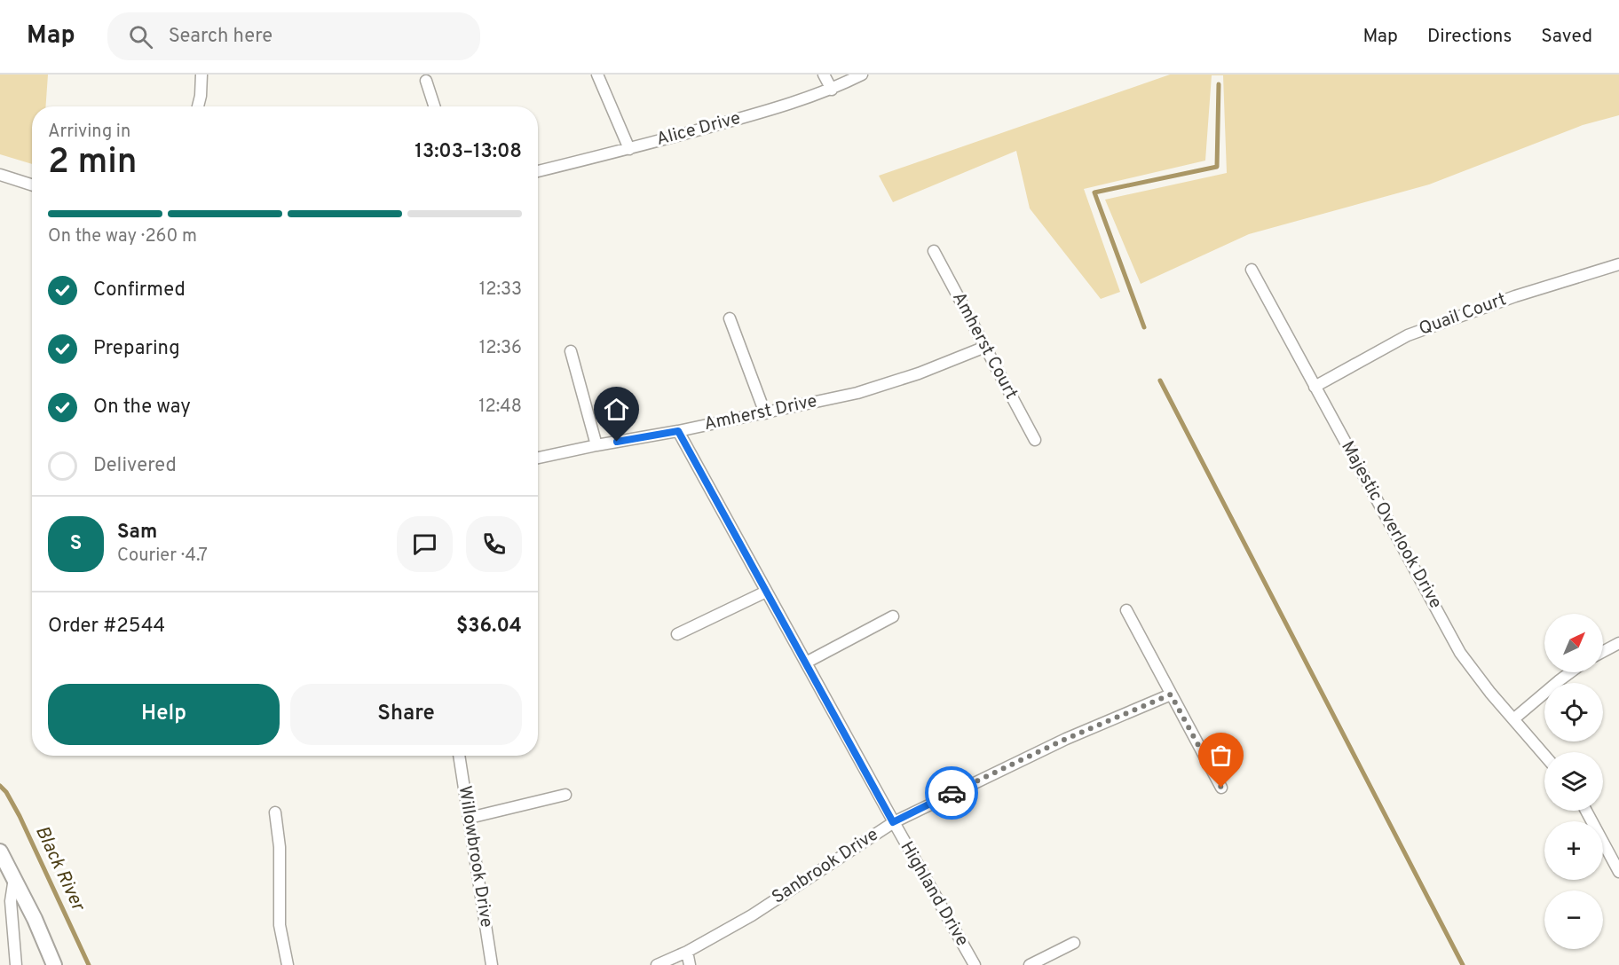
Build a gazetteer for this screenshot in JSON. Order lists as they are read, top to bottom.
{
  "streets": {
    "street": [
      "Alice Drive",
      "Quail Court",
      "Amherst Court",
      "Amherst Drive",
      "Majestic Overlook Drive",
      "Willowbrook Drive",
      "Sanbrook Drive",
      "Highland Drive"
    ]
  },
  "crossings": [
    ["Quail Court", "Majestic Overlook Drive"],
    ["Amherst Court", "Amherst Drive"],
    ["Amherst Drive", "Highland Drive"],
    ["Sanbrook Drive", "Highland Drive"]
  ],
  "water": ["Black River"],
  "north": "top right",
  "page": {
    "header": "Map",
    "search": "Search here",
    "nav": ["Map", "Directions", "Saved"],
    "heading": ["2 min", "Arriving in", "13:03–13:08"],
    "panel": [
      "Sam",
      "Courier · 4.7",
      "Order #2544",
      "$36.04"
    ],
    "bar": "On the way · 260 m",
    "list": [
      ["Confirmed", "12:33"],
      ["Preparing", "12:36"],
      ["On the way", "12:48"],
      "Delivered"
    ],
    "round": "S",
    "map_buttons": ["+", "−"],
    "buttons": ["Help", "Share"]
  }
}
